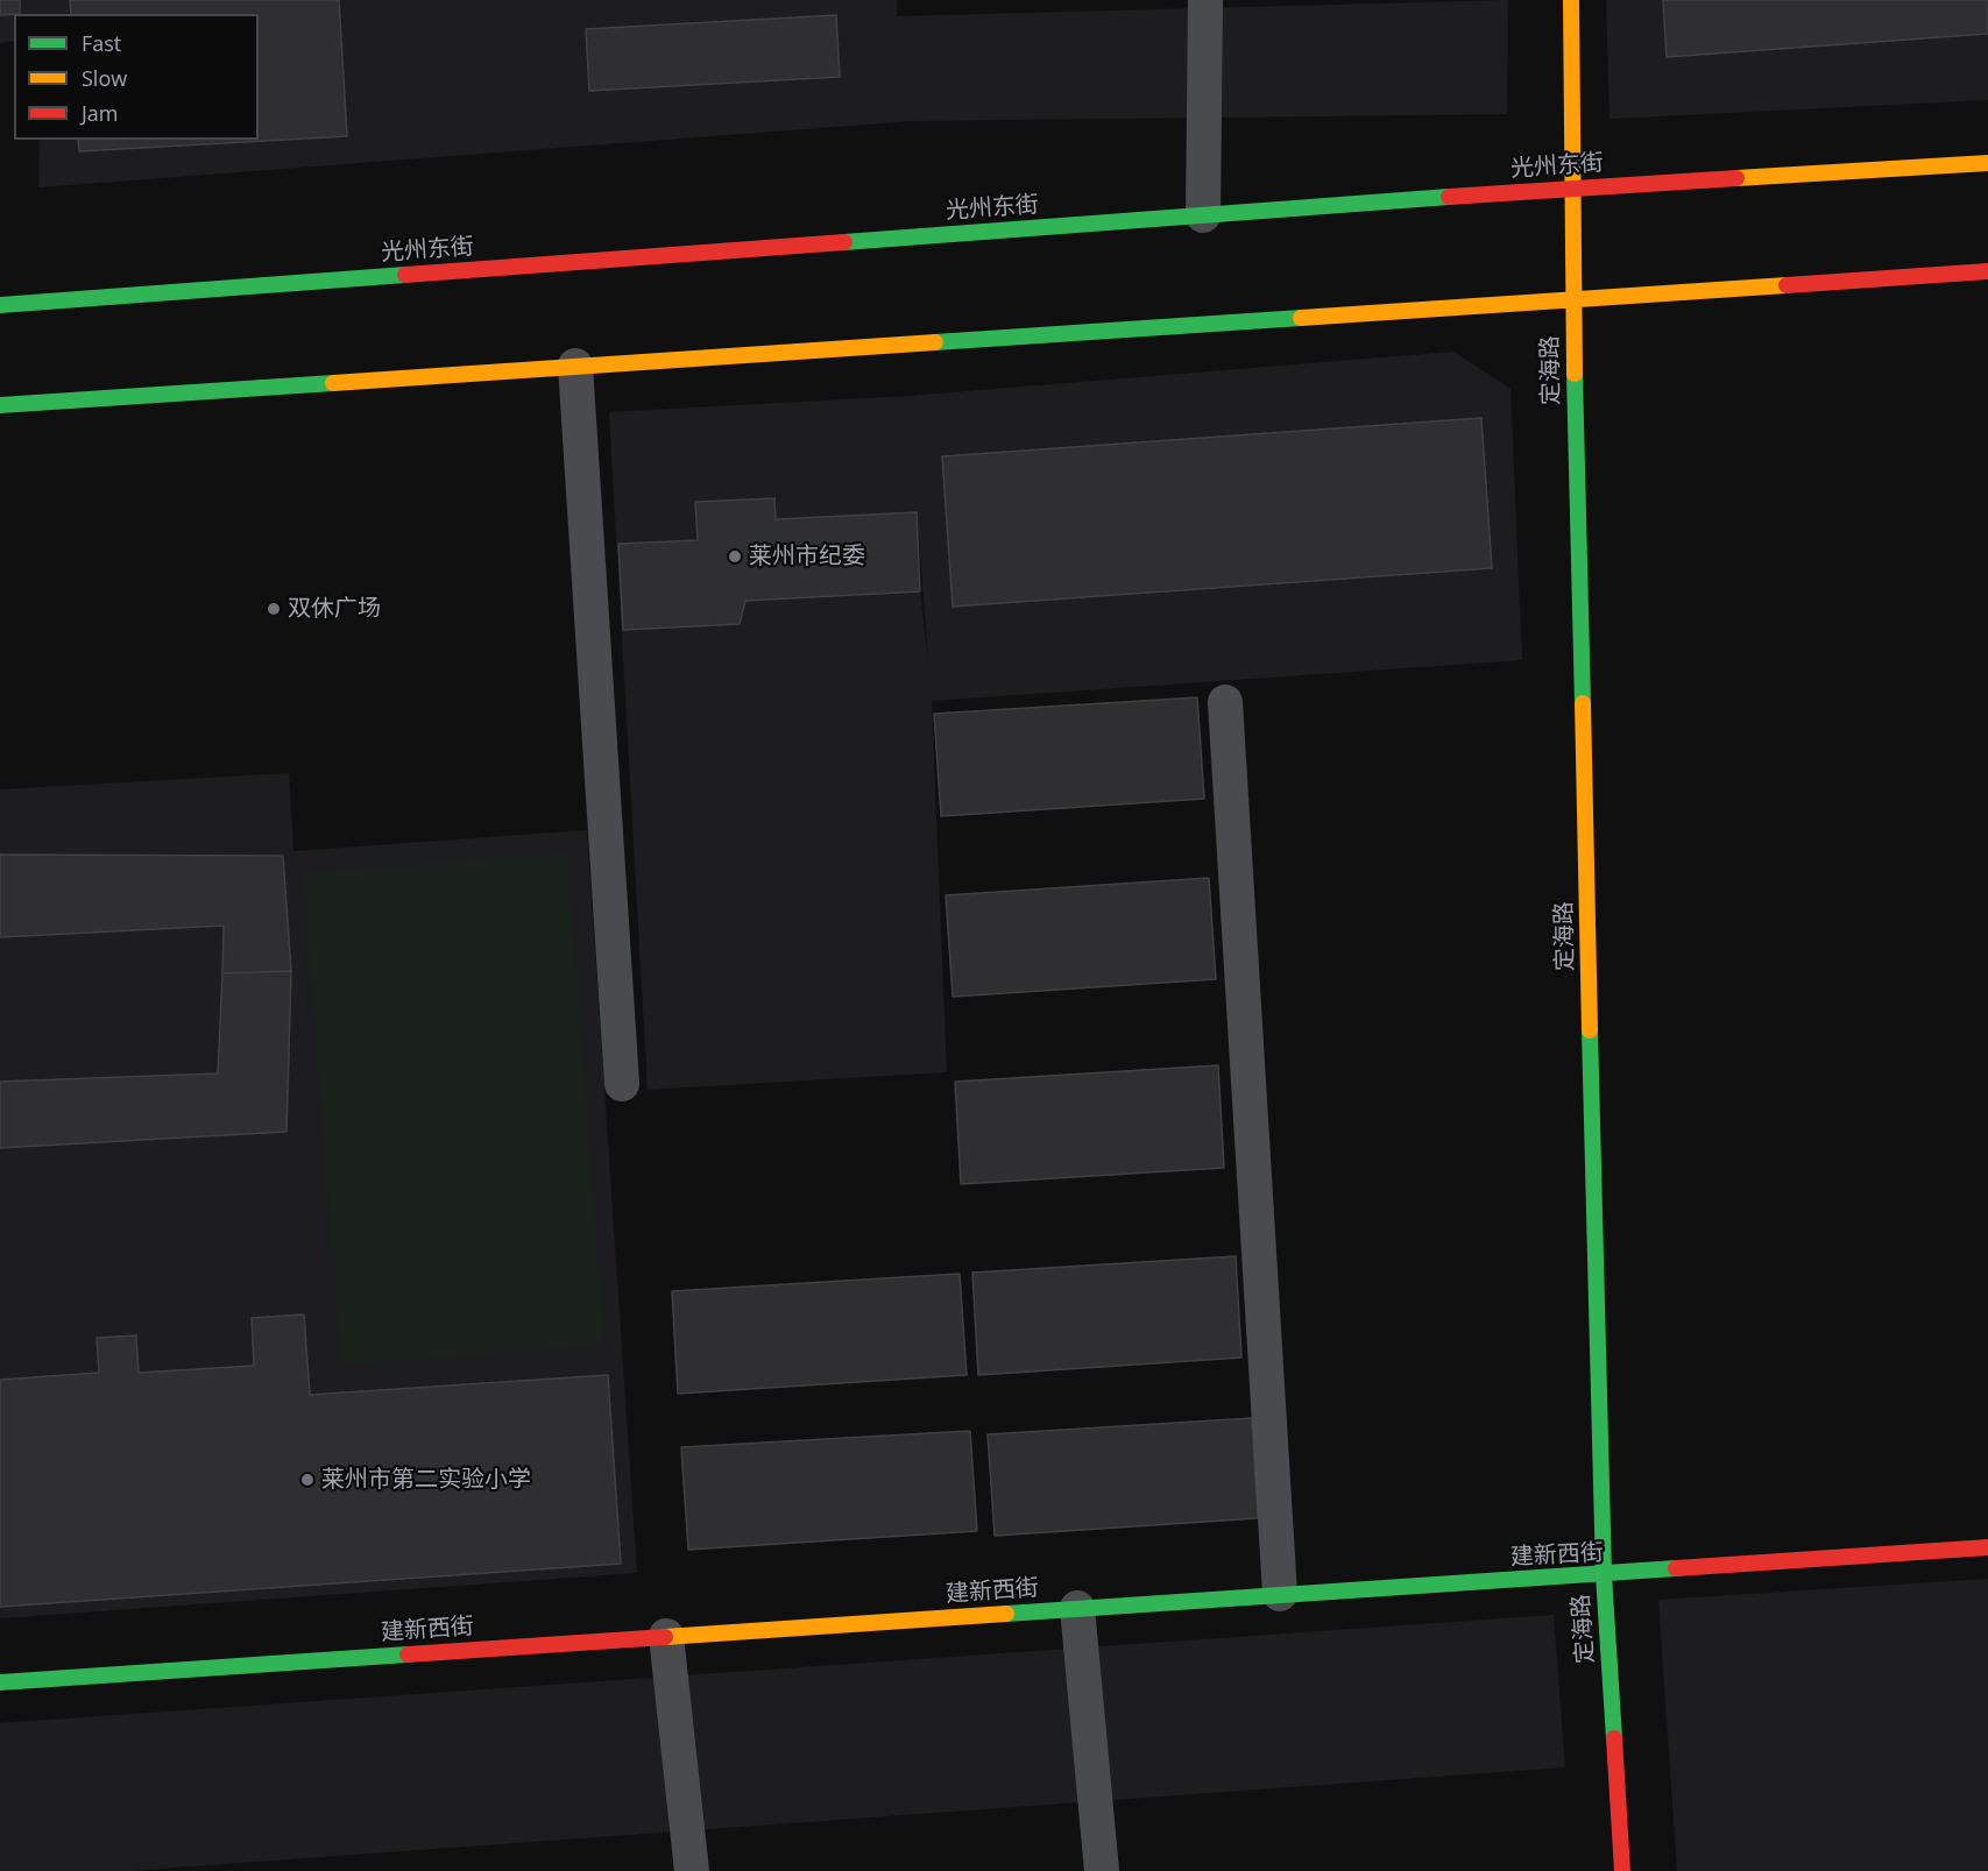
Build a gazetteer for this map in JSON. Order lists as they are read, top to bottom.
{
  "streets": {
    "main road": ["光州东街", "定海路", "建新西街"]
  },
  "crossings": [
    ["光州东街", "定海路"],
    ["定海路", "建新西街"]
  ],
  "places": ["莱州市纪委", "双休广场", "莱州市第二实验小学"],
  "legend": ["Fast", "Slow", "Jam"]
}
